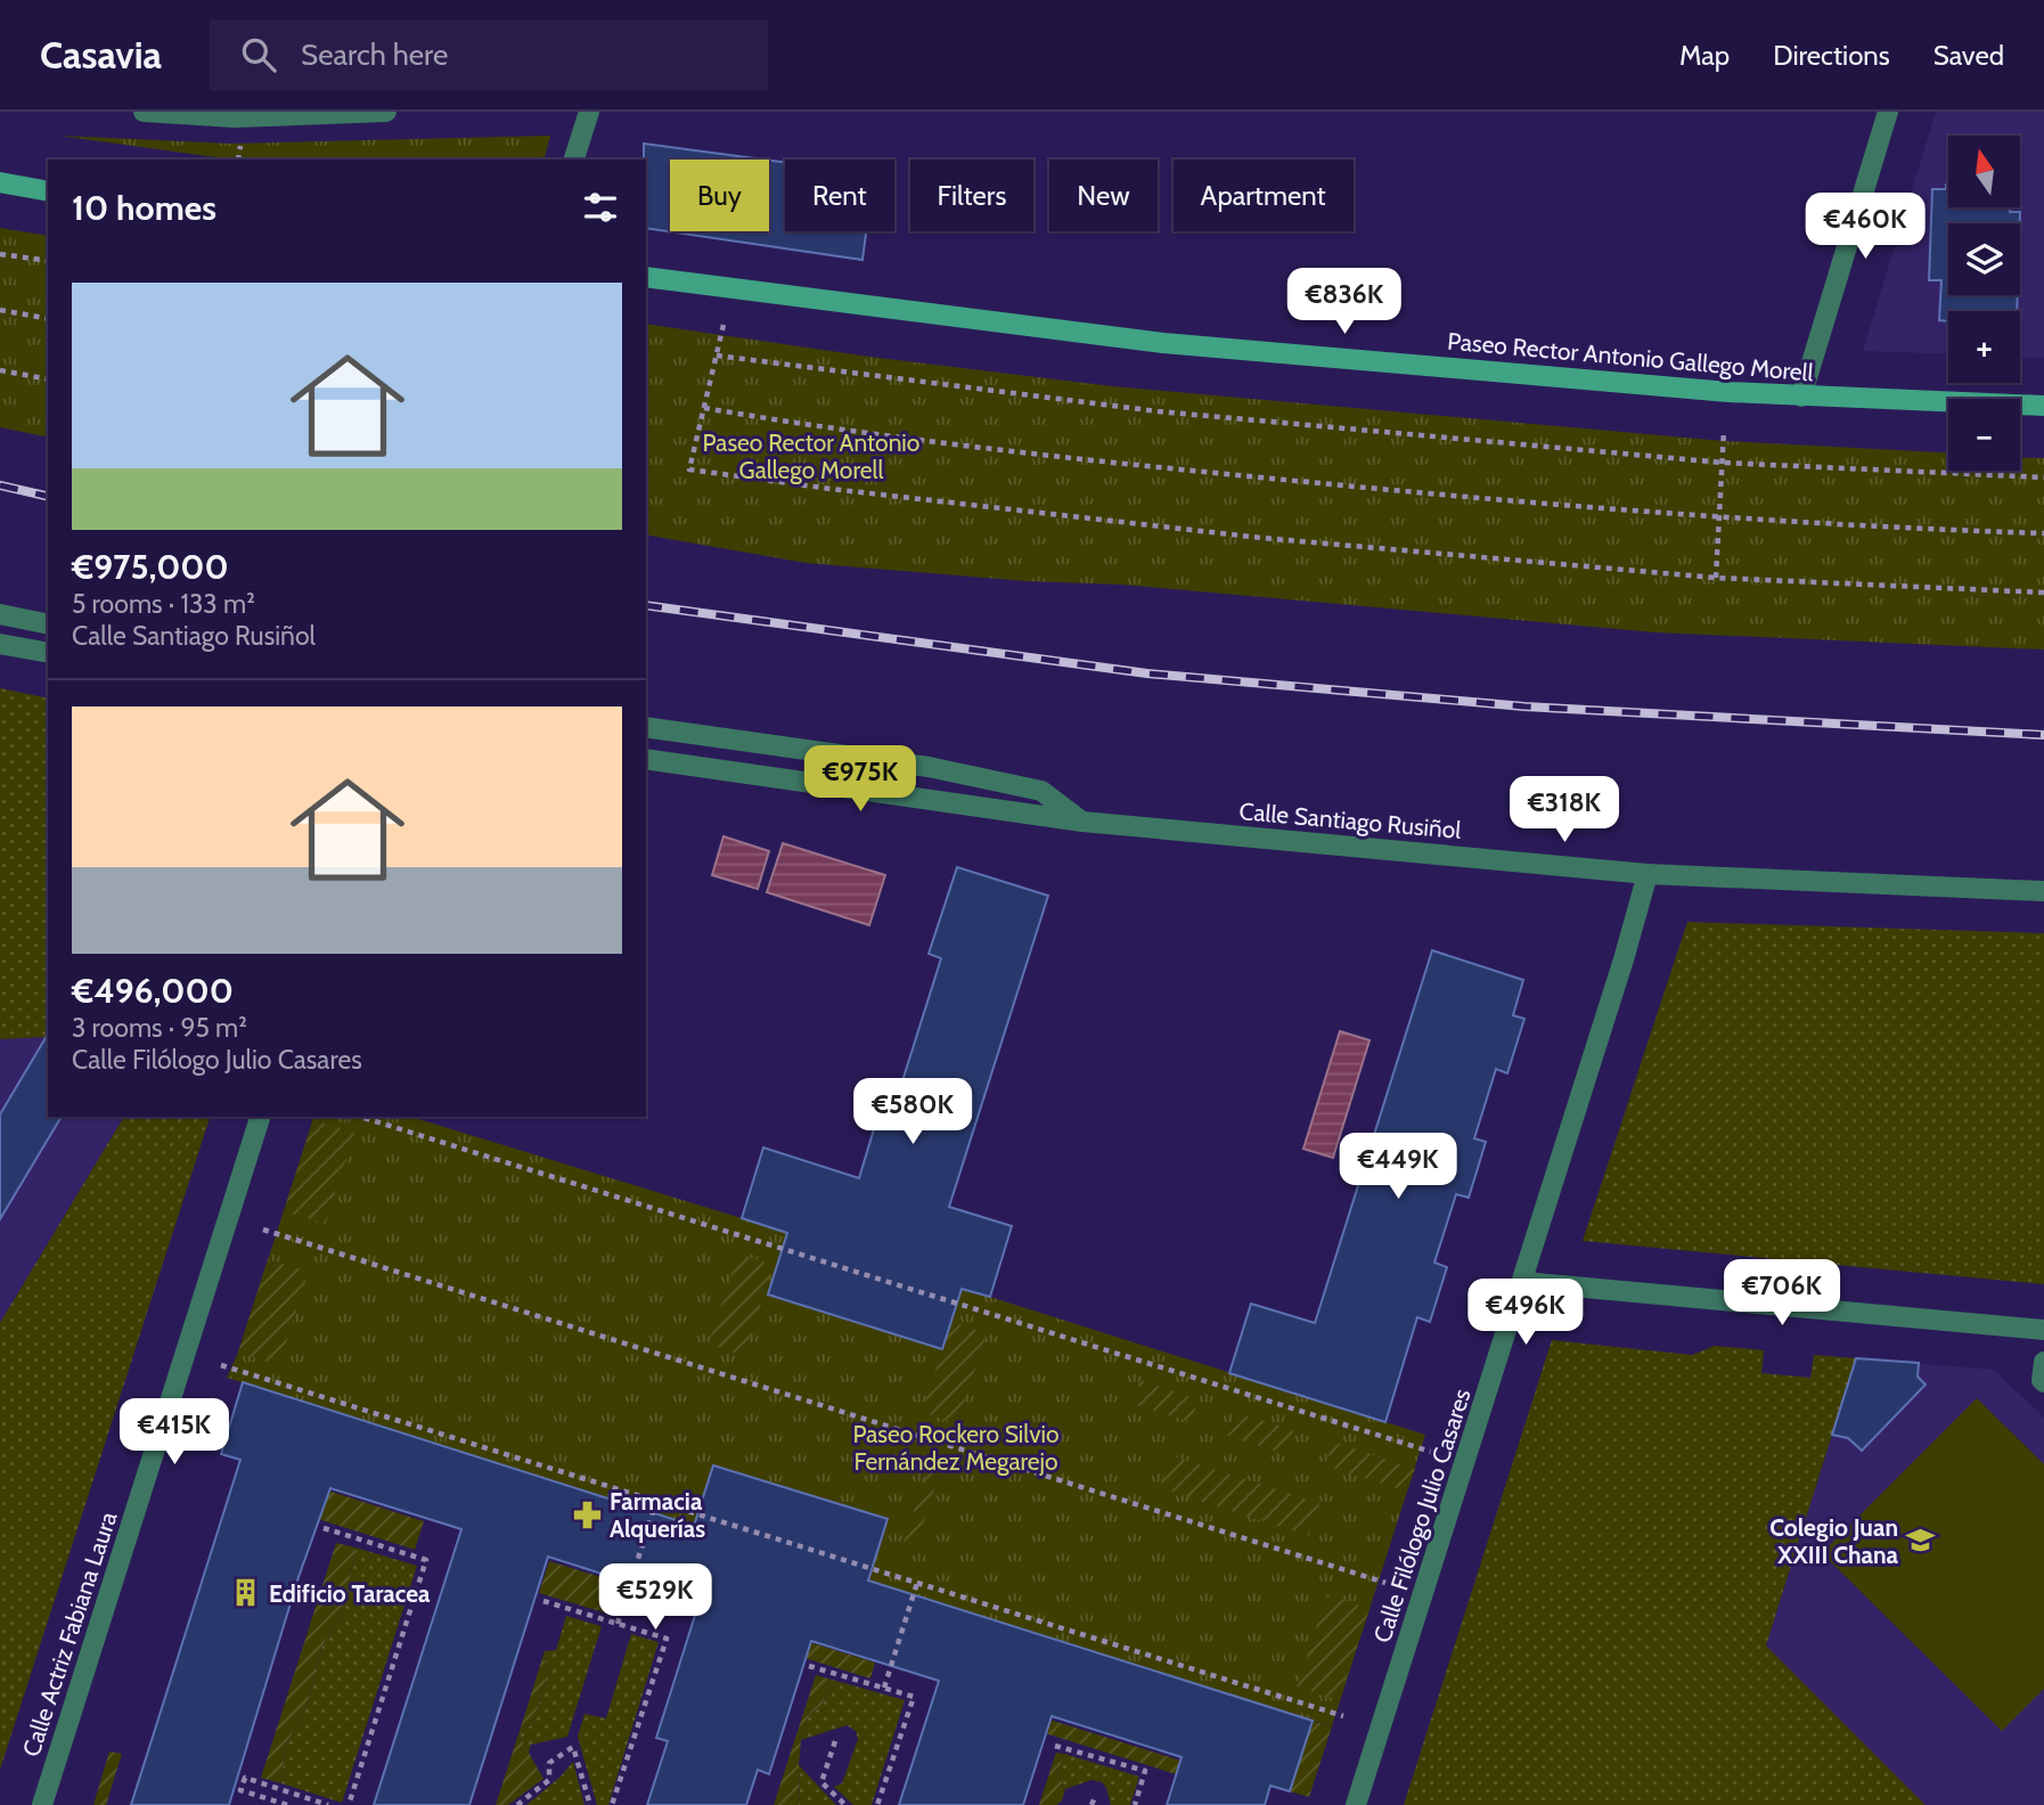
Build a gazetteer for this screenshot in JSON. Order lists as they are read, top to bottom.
{
  "streets": {
    "main road": ["Paseo Rector Antonio Gallego Morell"],
    "street": ["Calle Santiago Rusiñol", "Calle Filólogo Julio Casares", "Calle Actriz Fabiana Laura"]
  },
  "crossings": [
    ["Calle Santiago Rusiñol", "Calle Filólogo Julio Casares"]
  ],
  "parks": ["Paseo Rector Antonio Gallego Morell", "Paseo Rockero Silvio Fernández Megarejo"],
  "places": {
    "pharmacy": ["Farmacia Alquerías"],
    "school or university": ["Colegio Juan XXIII Chana"],
    "building": ["Edificio Taracea"]
  },
  "north": "top",
  "page": {
    "header": "Casavia",
    "search": "Search here",
    "nav": ["Map", "Directions", "Saved"],
    "map_buttons": ["+", "−"],
    "chip": [
      "Buy",
      "Rent",
      "Filters",
      "New",
      "Apartment"
    ],
    "heading": "10 homes",
    "price": [
      "€460K",
      "€836K",
      "€975K",
      "€318K",
      "€580K",
      "€449K",
      "€706K",
      "€496K",
      "€415K",
      "€529K"
    ],
    "list": [
      {
        "name": "€975,000",
        "note": "5 rooms · 133 m² · Calle Santiago Rusiñol"
      },
      {
        "name": "€496,000",
        "note": "3 rooms · 95 m² · Calle Filólogo Julio Casares"
      }
    ]
  }
}
